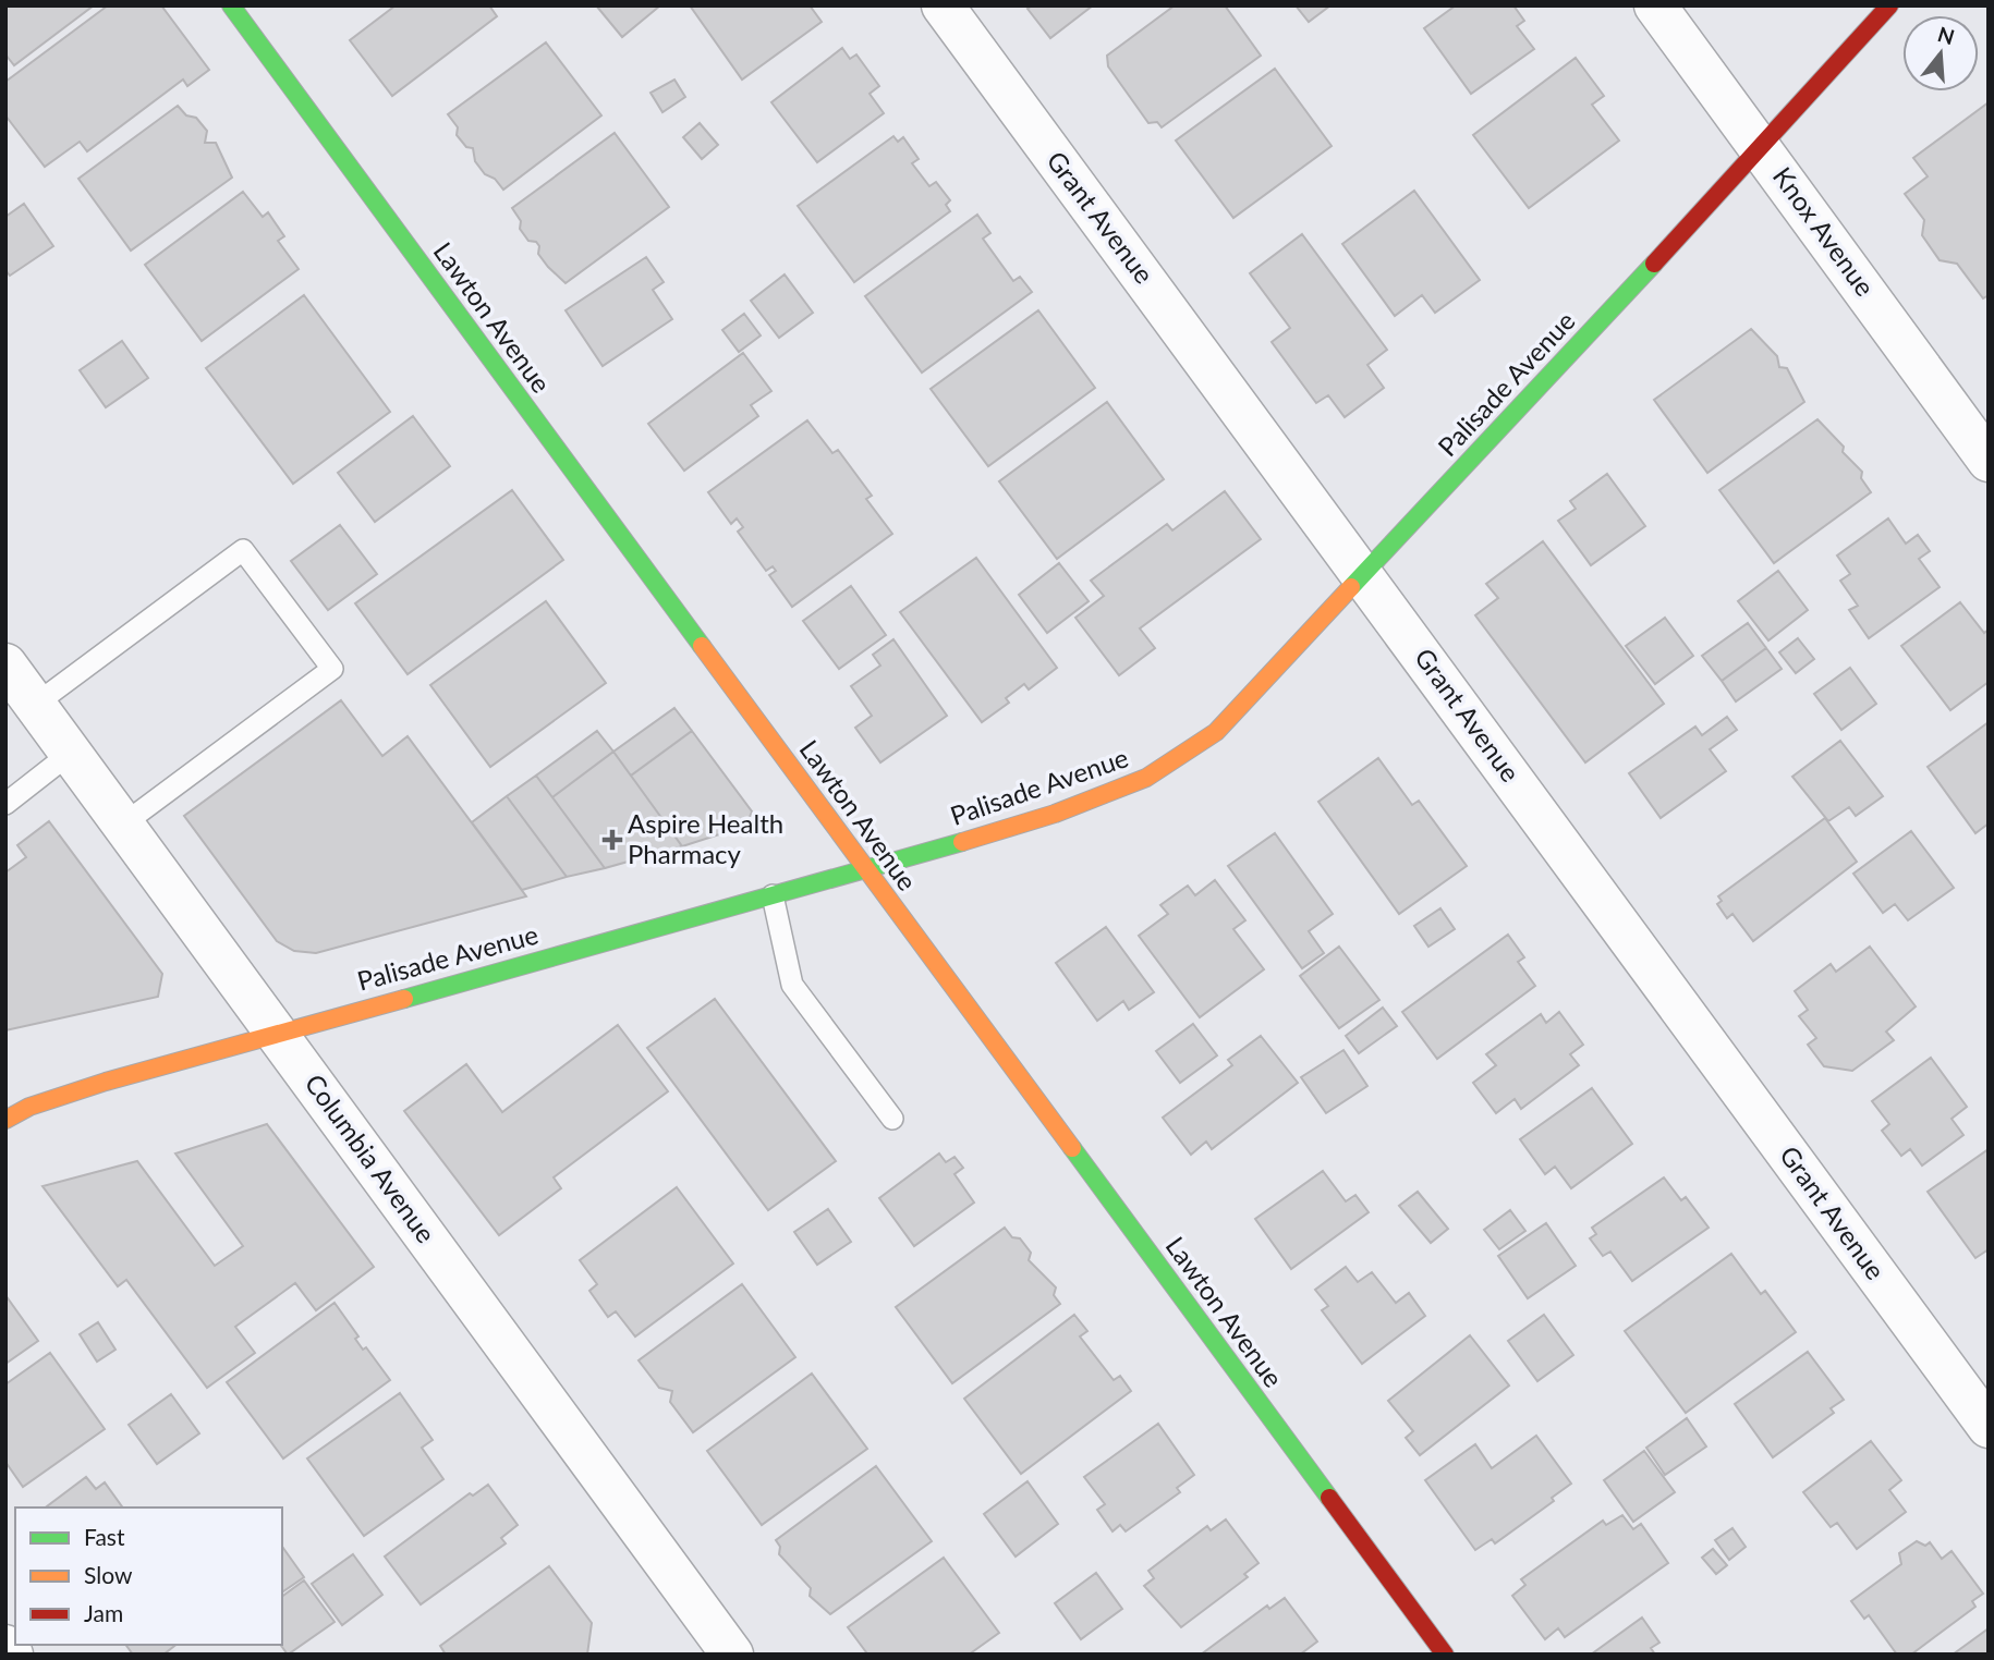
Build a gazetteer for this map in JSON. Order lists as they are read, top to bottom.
{
  "streets": {
    "main road": ["Lawton Avenue", "Palisade Avenue"],
    "street": ["Grant Avenue", "Knox Avenue", "Columbia Avenue"]
  },
  "crossings": [
    ["Grant Avenue", "Palisade Avenue"],
    ["Knox Avenue", "Palisade Avenue"],
    ["Lawton Avenue", "Palisade Avenue"],
    ["Palisade Avenue", "Columbia Avenue"]
  ],
  "places": {
    "health": ["Aspire Health Pharmacy"]
  },
  "legend": ["Fast", "Slow", "Jam"],
  "north": "top"
}
